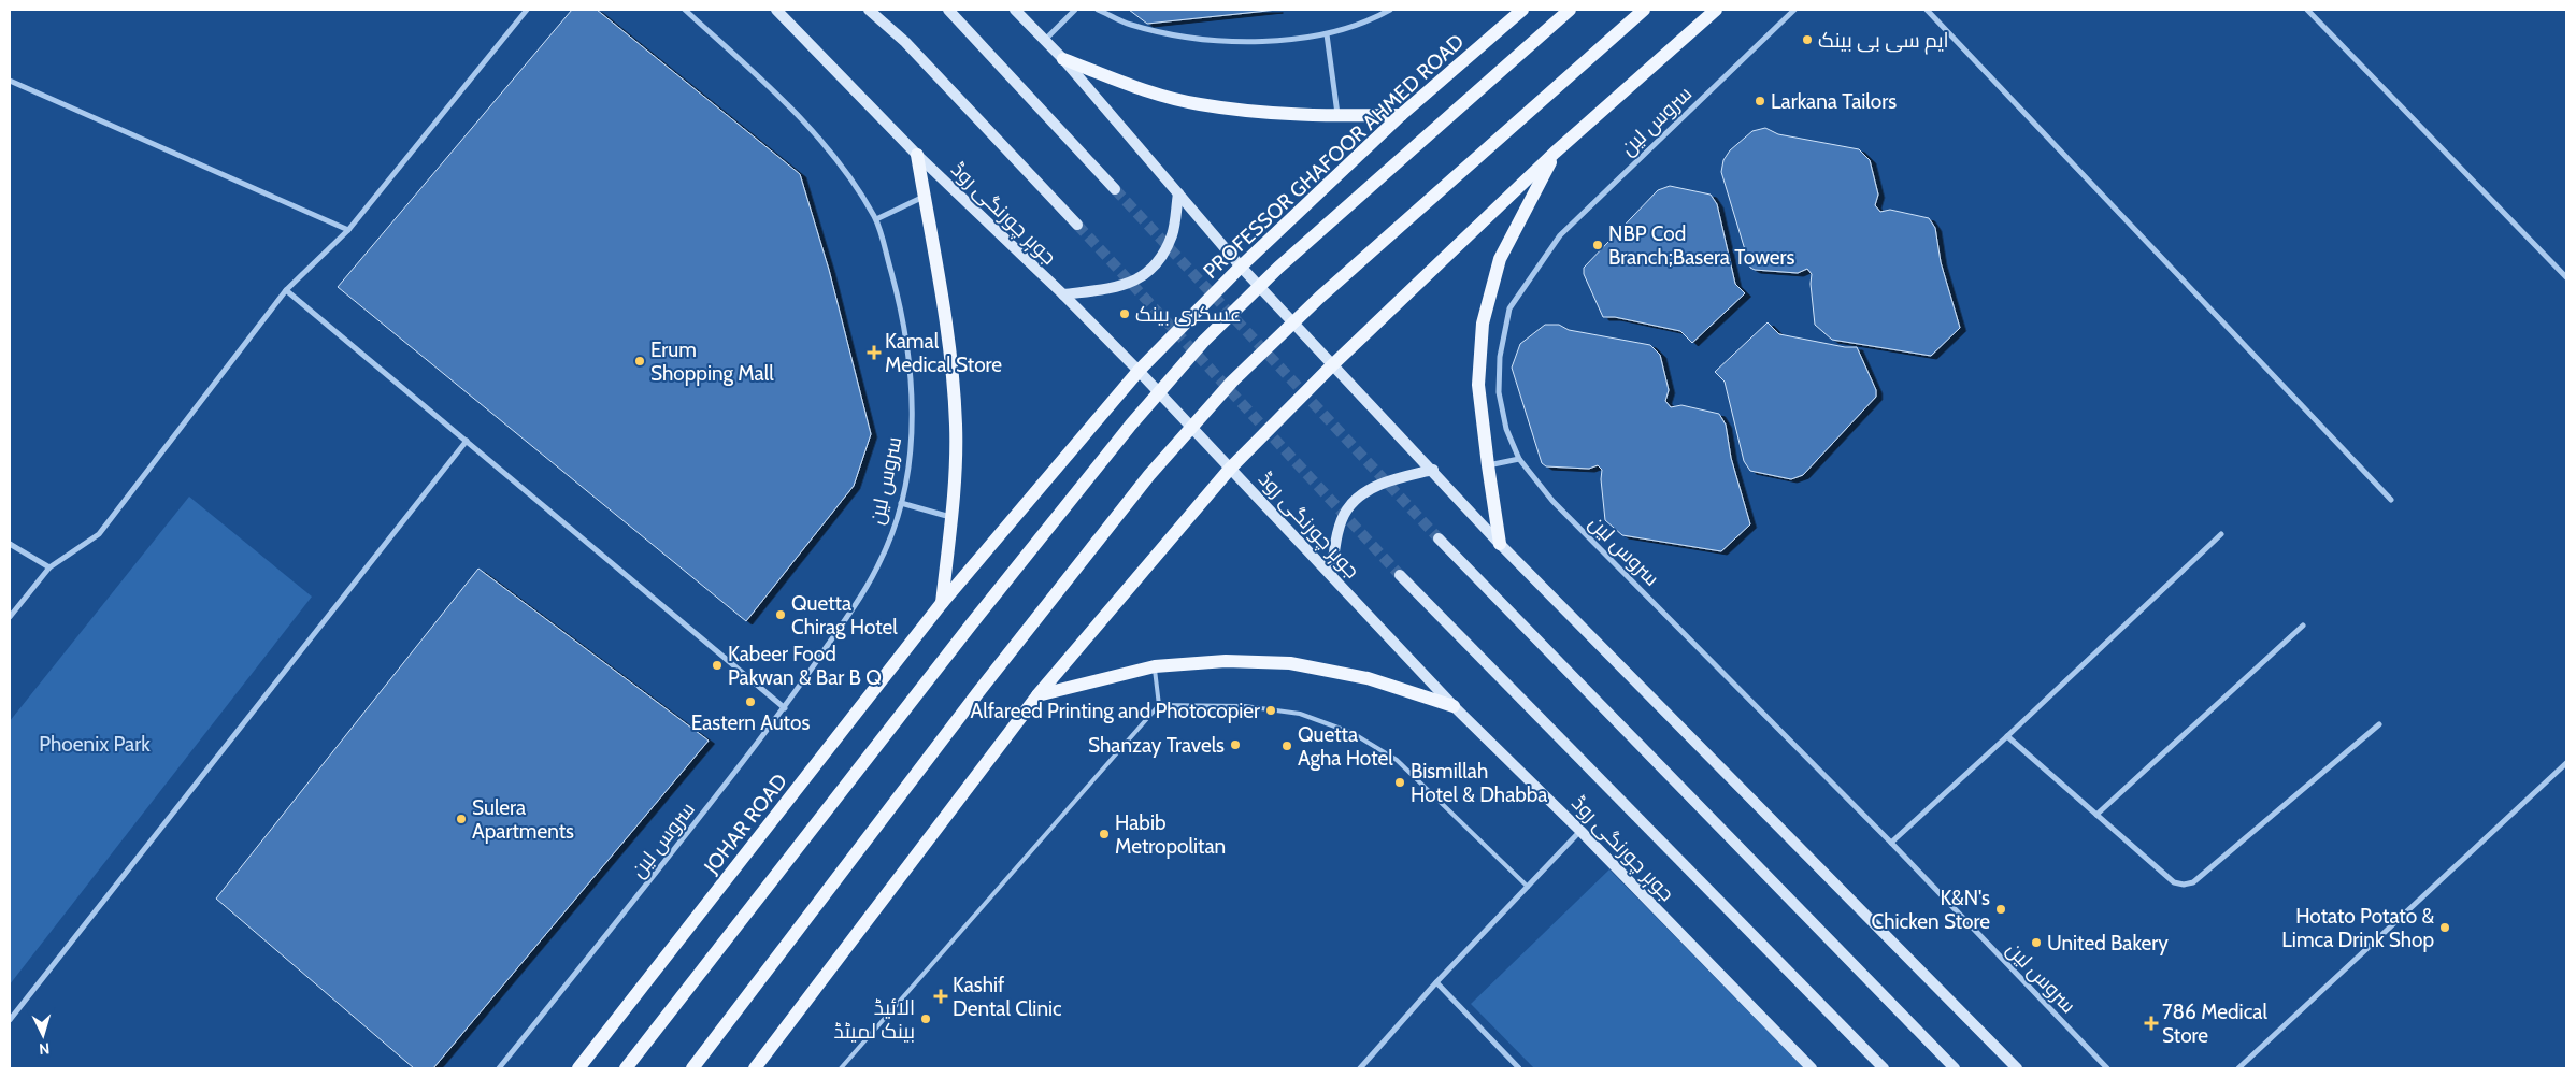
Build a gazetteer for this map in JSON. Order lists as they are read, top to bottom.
{
  "streets": {
    "main road": ["PROFESSOR GHAFOOR AHMED ROAD", "جوہر چورنگی روڈ", "JOHAR ROAD"],
    "street": ["سروس لین"]
  },
  "crossings": [
    ["PROFESSOR GHAFOOR AHMED ROAD", "جوہر چورنگی روڈ"],
    ["PROFESSOR GHAFOOR AHMED ROAD", "JOHAR ROAD"]
  ],
  "parks": ["Phoenix Park"],
  "places": {
    "other": [
      "ایم سی بی بینک",
      "Larkana Tailors",
      "NBP Cod Branch;Basera Towers",
      "عسکری بینک",
      "Erum Shopping Mall",
      "Quetta Chirag Hotel",
      "Kabeer Food Pakwan & Bar B Q",
      "Eastern Autos",
      "Alfareed Printing and Photocopier",
      "Shanzay Travels",
      "Quetta Agha Hotel",
      "Bismillah Hotel & Dhabba",
      "Sulera Apartments",
      "Habib Metropolitan",
      "K&N's Chicken Store",
      "Hotato Potato & Limca Drink Shop",
      "United Bakery",
      "الائیڈ بینک لمیٹڈ"
    ],
    "health": ["Kamal Medical Store", "Kashif Dental Clinic", "786 Medical Store"]
  },
  "north": "bottom"
}
